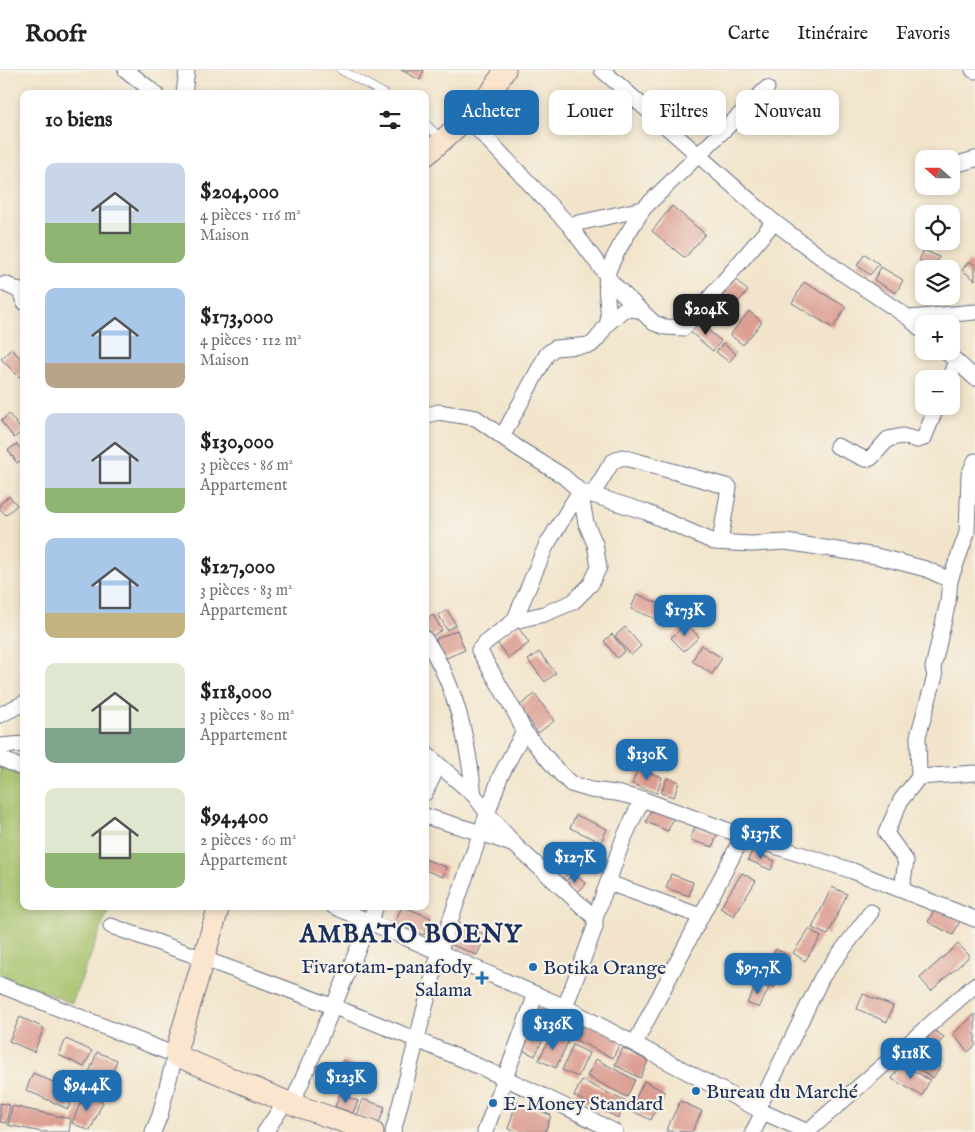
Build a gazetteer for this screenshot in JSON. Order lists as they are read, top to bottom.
{
  "districts": ["AMBATO BOENY"],
  "places": {
    "other": ["Botika Orange", "Bureau du Marché", "E-Money Standard"],
    "health": ["Fivarotam-panafody Salama"]
  },
  "north": "left",
  "page": {
    "header": "Roofr",
    "nav": ["Carte", "Itinéraire", "Favoris"],
    "chip": [
      "Acheter",
      "Louer",
      "Filtres",
      "Nouveau"
    ],
    "heading": "10 biens",
    "map_buttons": ["+", "−"],
    "list": [
      {
        "name": "$204,000",
        "note": "4 pièces · 116 m² · Maison"
      },
      {
        "name": "$173,000",
        "note": "4 pièces · 112 m² · Maison"
      },
      {
        "name": "$130,000",
        "note": "3 pièces · 86 m² · Appartement"
      },
      {
        "name": "$127,000",
        "note": "3 pièces · 83 m² · Appartement"
      },
      {
        "name": "$118,000",
        "note": "3 pièces · 80 m² · Appartement"
      },
      {
        "name": "$94,400",
        "note": "2 pièces · 60 m² · Appartement"
      }
    ],
    "price": [
      "$204K",
      "$173K",
      "$130K",
      "$137K",
      "$127K",
      "$97.7K",
      "$136K",
      "$118K",
      "$123K",
      "$94.4K"
    ]
  }
}
